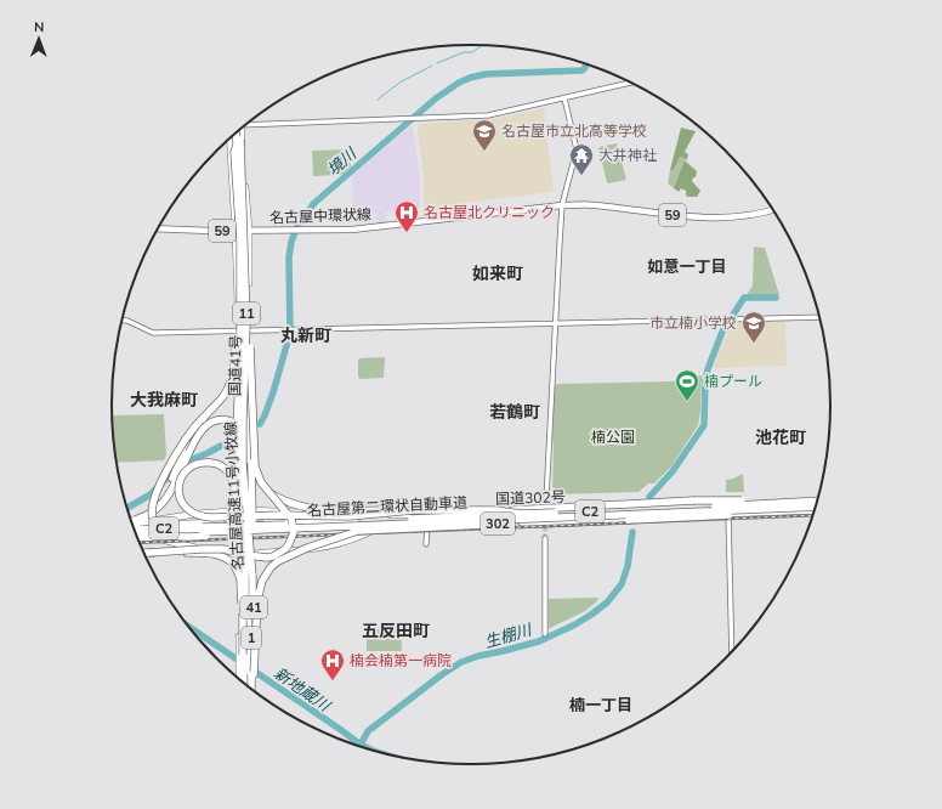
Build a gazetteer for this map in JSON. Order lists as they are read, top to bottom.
{
  "streets": {
    "highway": [
      "11",
      "国道41号",
      "名古屋高速11号小牧線",
      "国道302号",
      "名古屋第二環状自動車道",
      "C2",
      "302",
      "41",
      "1"
    ],
    "main road": ["59", "名古屋中環状線"]
  },
  "crossings": [
    ["名古屋中環状線", "国道41号"],
    ["国道41号", "名古屋高速11号小牧線"],
    ["国道41号", "1"],
    ["名古屋高速11号小牧線", "1"],
    ["国道302号", "名古屋第二環状自動車道"]
  ],
  "districts": [
    "如意一丁目",
    "如来町",
    "丸新町",
    "大我麻町",
    "若鶴町",
    "池花町",
    "五反田町",
    "楠一丁目"
  ],
  "water": ["境川", "生棚川", "新地蔵川"],
  "parks": ["楠公園"],
  "places": {
    "school or university": ["名古屋市立北高等学校", "市立楠小学校"],
    "temple": ["大井神社"],
    "hospital": ["名古屋北クリニック", "楠会楠第一病院"],
    "sports": ["楠プール"]
  },
  "north": "top"
}
